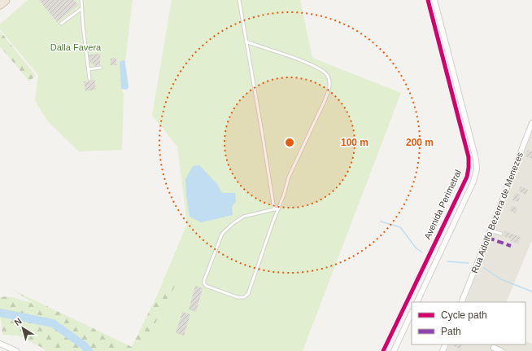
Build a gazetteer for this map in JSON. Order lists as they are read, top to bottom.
{
  "streets": {
    "street": ["Avenida Perimetral", "Rua Adolfo Bezerra de Menezes"]
  },
  "parks": ["Dalla Favera"],
  "legend": ["Cycle path", "Path"],
  "north": "top left",
  "rings": ["100 m", "200 m"]
}
